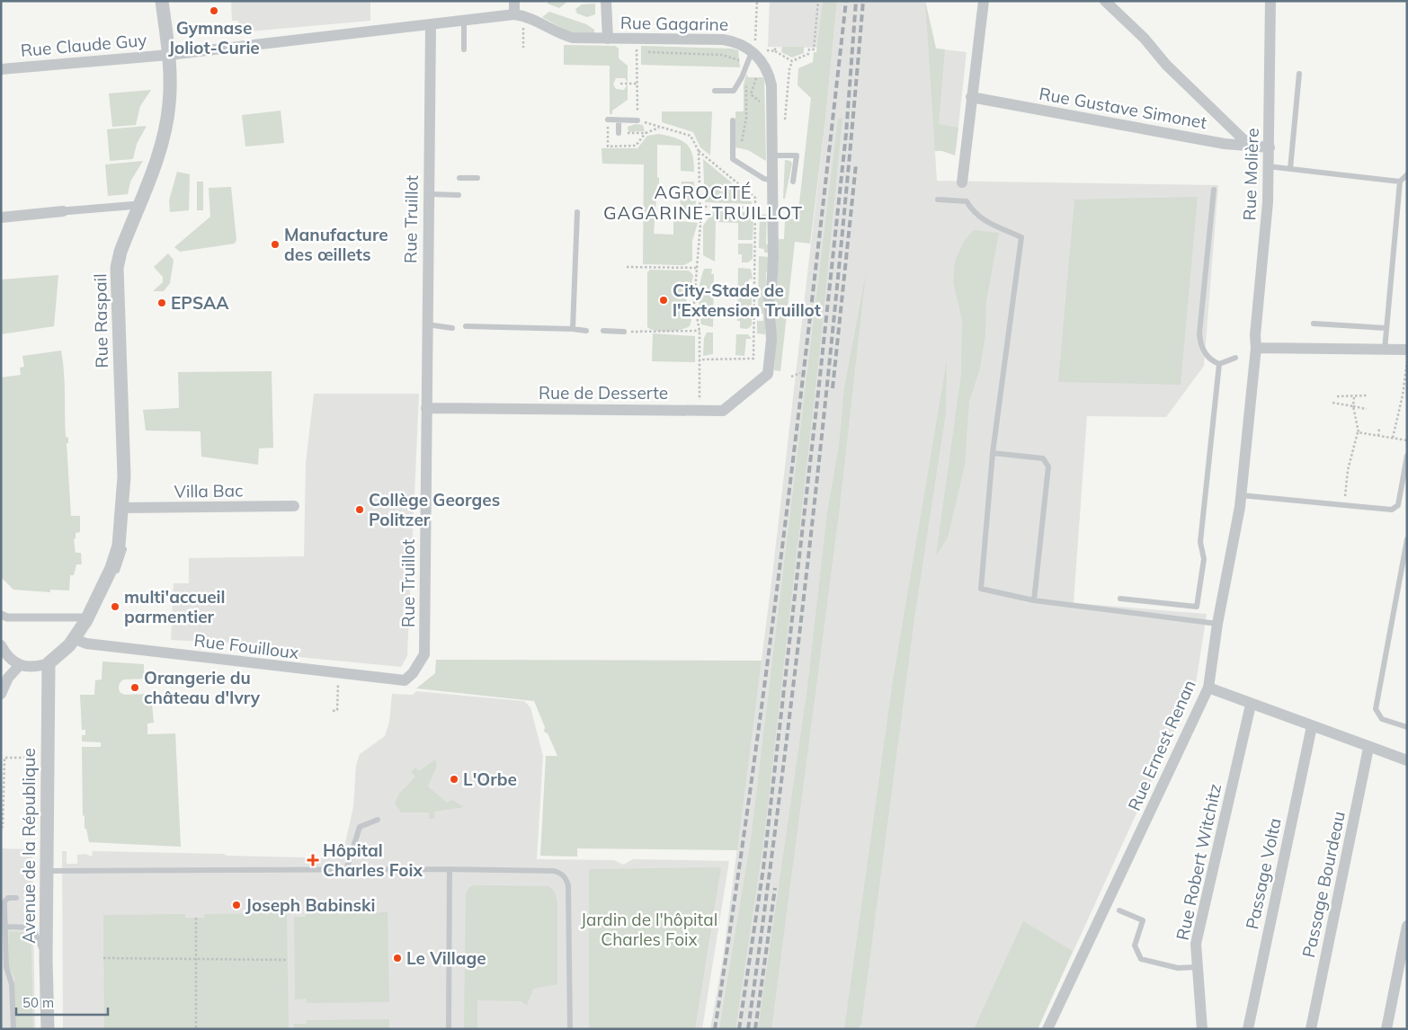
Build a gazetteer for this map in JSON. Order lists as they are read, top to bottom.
{
  "streets": {
    "street": [
      "Rue Gagarine",
      "Rue Claude Guy",
      "Rue Gustave Simonet",
      "Rue Molière",
      "Rue Truillot",
      "Rue Raspail",
      "Rue de Desserte",
      "Villa Bac",
      "Rue Fouilloux",
      "Rue Ernest Renan",
      "Avenue de la République",
      "Rue Robert Witchitz",
      "Passage Volta",
      "Passage Bourdeau"
    ]
  },
  "crossings": [
    ["Rue Gagarine", "Rue de Desserte"],
    ["Rue Claude Guy", "Rue Raspail"],
    ["Rue Gustave Simonet", "Rue Molière"],
    ["Rue Molière", "Rue Ernest Renan"],
    ["Rue Truillot", "Rue de Desserte"],
    ["Rue Truillot", "Rue Fouilloux"],
    ["Rue Raspail", "Villa Bac"],
    ["Rue Raspail", "Rue Fouilloux"],
    ["Rue Raspail", "Avenue de la République"]
  ],
  "districts": ["AGROCITÉ GAGARINE-TRUILLOT"],
  "parks": ["Jardin de l'hôpital Charles Foix"],
  "places": {
    "other": [
      "Gymnase Joliot-Curie",
      "Manufacture des œillets",
      "City-Stade de l'Extension Truillot",
      "EPSAA",
      "Collège Georges Politzer",
      "multi'accueil parmentier",
      "Orangerie du château d'Ivry",
      "L'Orbe",
      "Joseph Babinski",
      "Le Village"
    ],
    "health": ["Hôpital Charles Foix"]
  },
  "scale_bar": "50 m"
}
